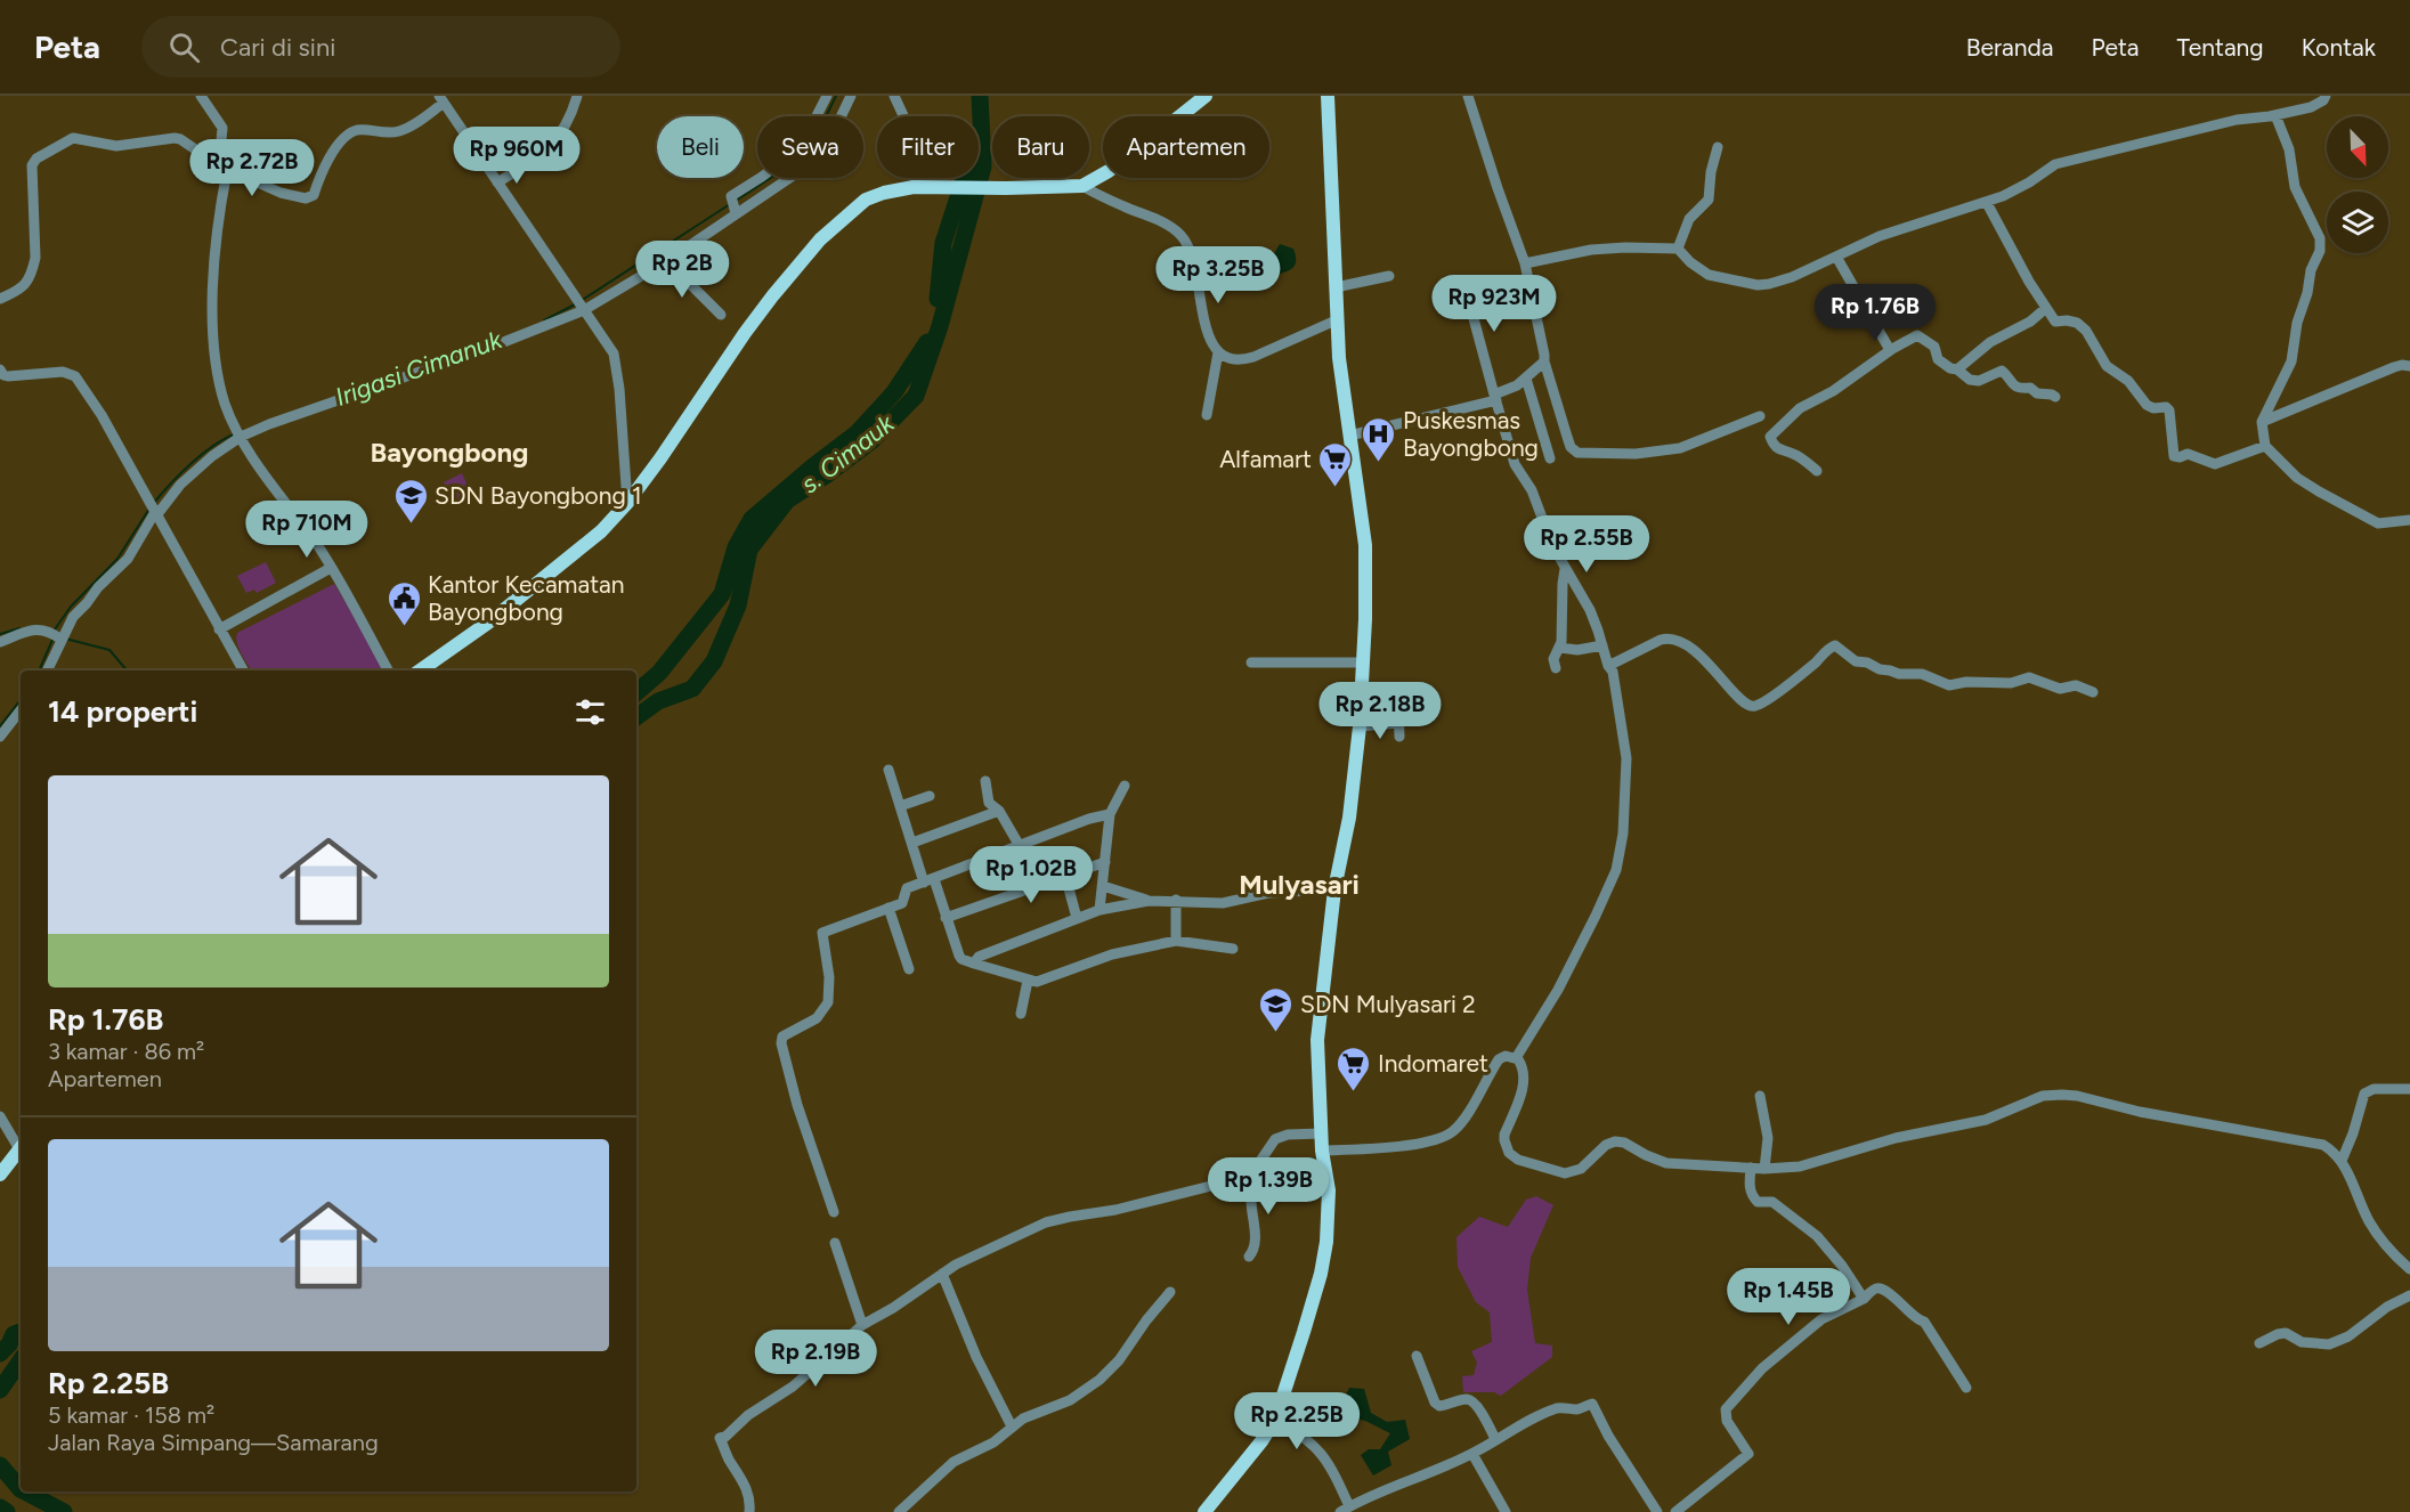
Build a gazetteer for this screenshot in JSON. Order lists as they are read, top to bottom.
{
  "districts": ["Bayongbong", "Mulyasari"],
  "water": ["Irigasi Cimanuk", "s. Cimauk"],
  "places": {
    "hospital": ["Puskesmas Bayongbong"],
    "supermarket": ["Alfamart", "Indomaret"],
    "school or university": ["SDN Bayongbong 1", "SDN Mulyasari 2"],
    "public building": ["Kantor Kecamatan Bayongbong"]
  },
  "north": "bottom right",
  "page": {
    "header": "Peta",
    "search": "Cari di sini",
    "nav": [
      "Beranda",
      "Peta",
      "Tentang",
      "Kontak"
    ],
    "chip": [
      "Beli",
      "Sewa",
      "Filter",
      "Baru",
      "Apartemen"
    ],
    "price": [
      "Rp 960M",
      "Rp 2.72B",
      "Rp 2B",
      "Rp 3.25B",
      "Rp 923M",
      "Rp 1.76B",
      "Rp 710M",
      "Rp 2.55B",
      "Rp 2.18B",
      "Rp 1.02B",
      "Rp 1.39B",
      "Rp 1.45B",
      "Rp 2.19B",
      "Rp 2.25B"
    ],
    "heading": "14 properti",
    "list": [
      {
        "name": "Rp 1.76B",
        "note": "3 kamar · 86 m² · Apartemen"
      },
      {
        "name": "Rp 2.25B",
        "note": "5 kamar · 158 m² · Jalan Raya Simpang—Samarang"
      }
    ]
  }
}
